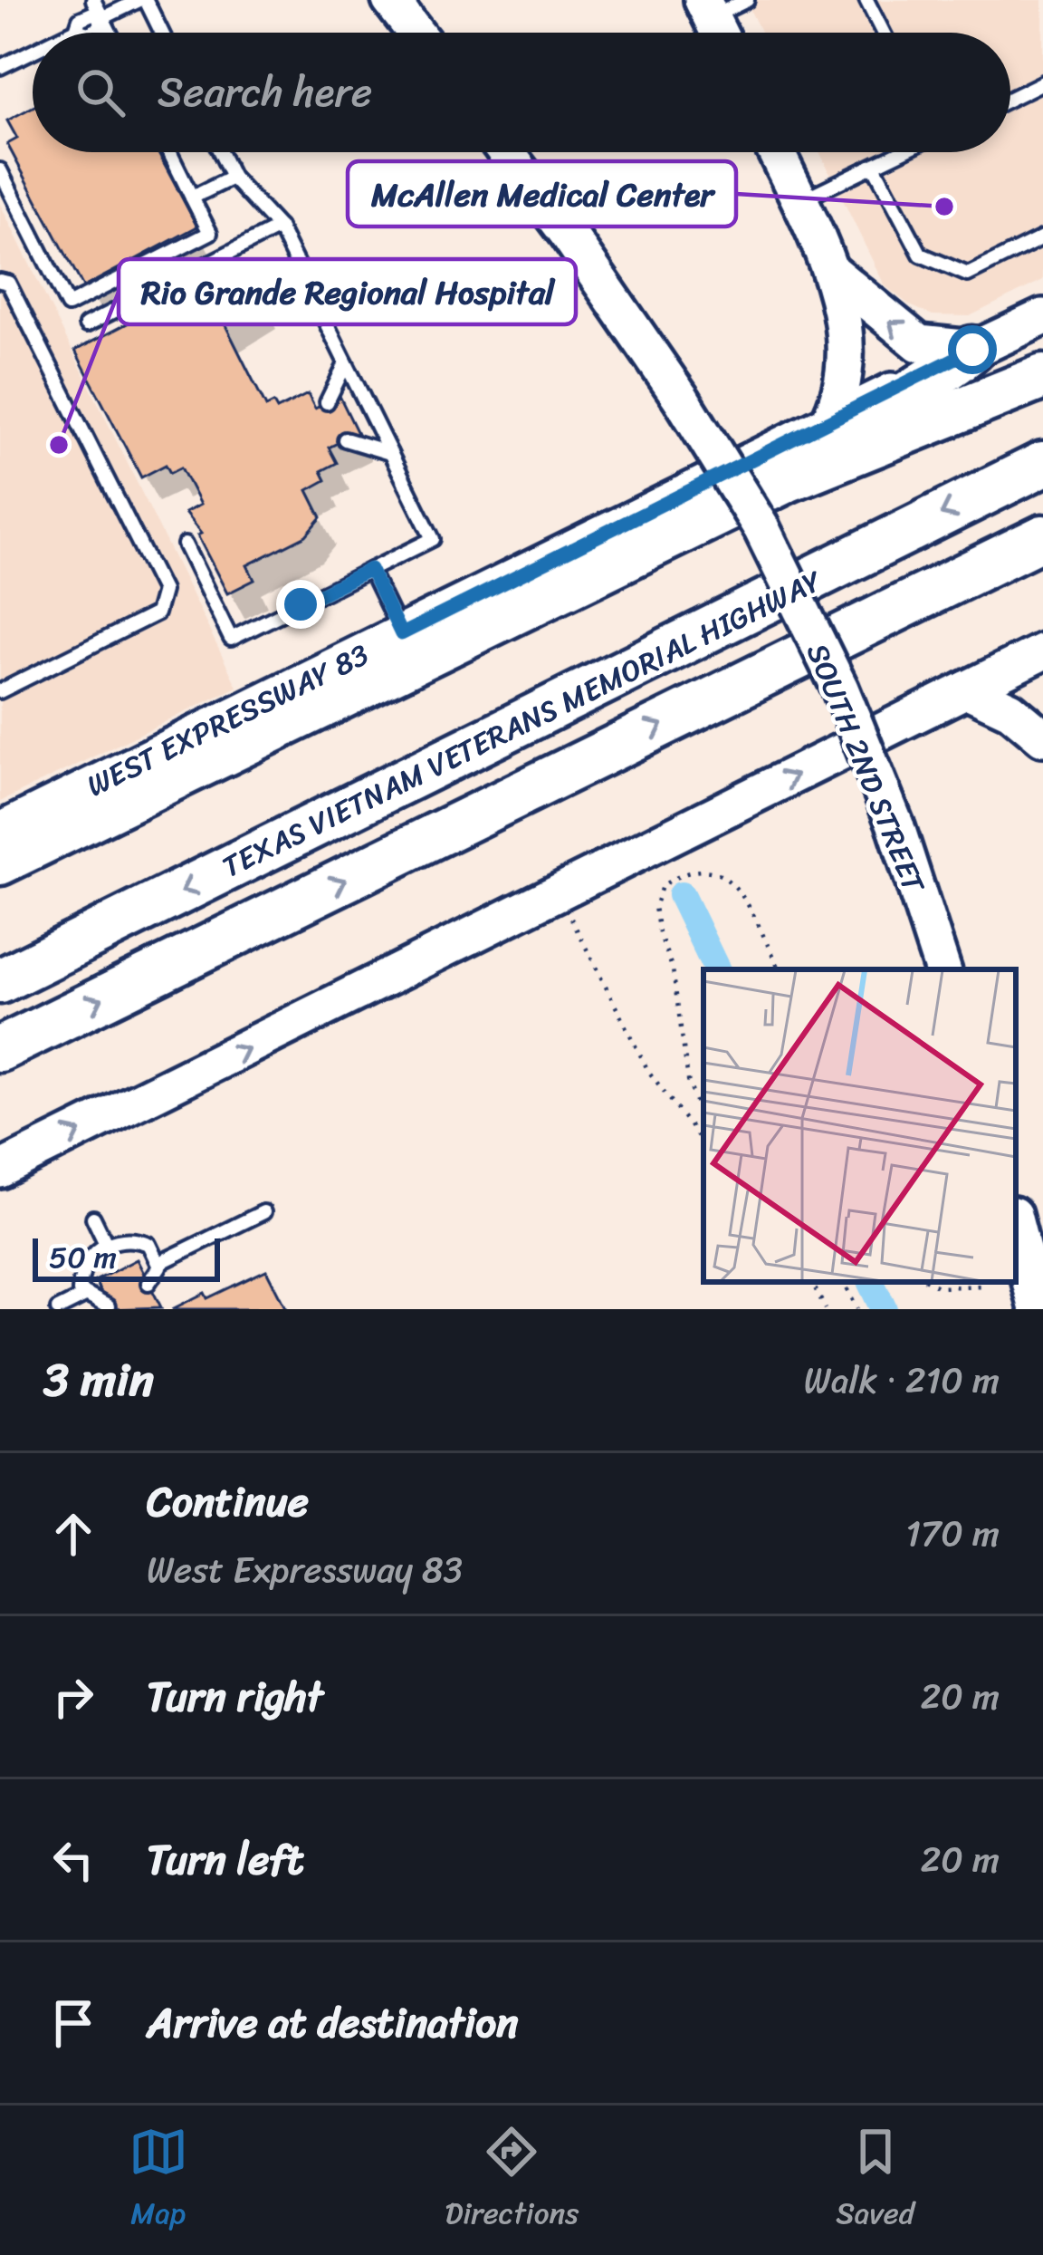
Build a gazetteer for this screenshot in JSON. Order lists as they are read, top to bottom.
{
  "streets": {
    "highway": ["TEXAS VIETNAM VETERANS MEMORIAL HIGHWAY"],
    "main road": ["WEST EXPRESSWAY 83", "SOUTH 2ND STREET"]
  },
  "places": ["McAllen Medical Center", "Rio Grande Regional Hospital"],
  "scale_bar": "50 m",
  "page": {
    "search": "Search here",
    "scale": "50 m",
    "heading": ["3 min", "Walk · 210 m"],
    "list": [
      ["Continue", "West Expressway 83", "170 m"],
      ["Turn right", "20 m"],
      ["Turn left", "20 m"],
      "Arrive at destination"
    ],
    "nav": ["Map", "Directions", "Saved"]
  }
}
